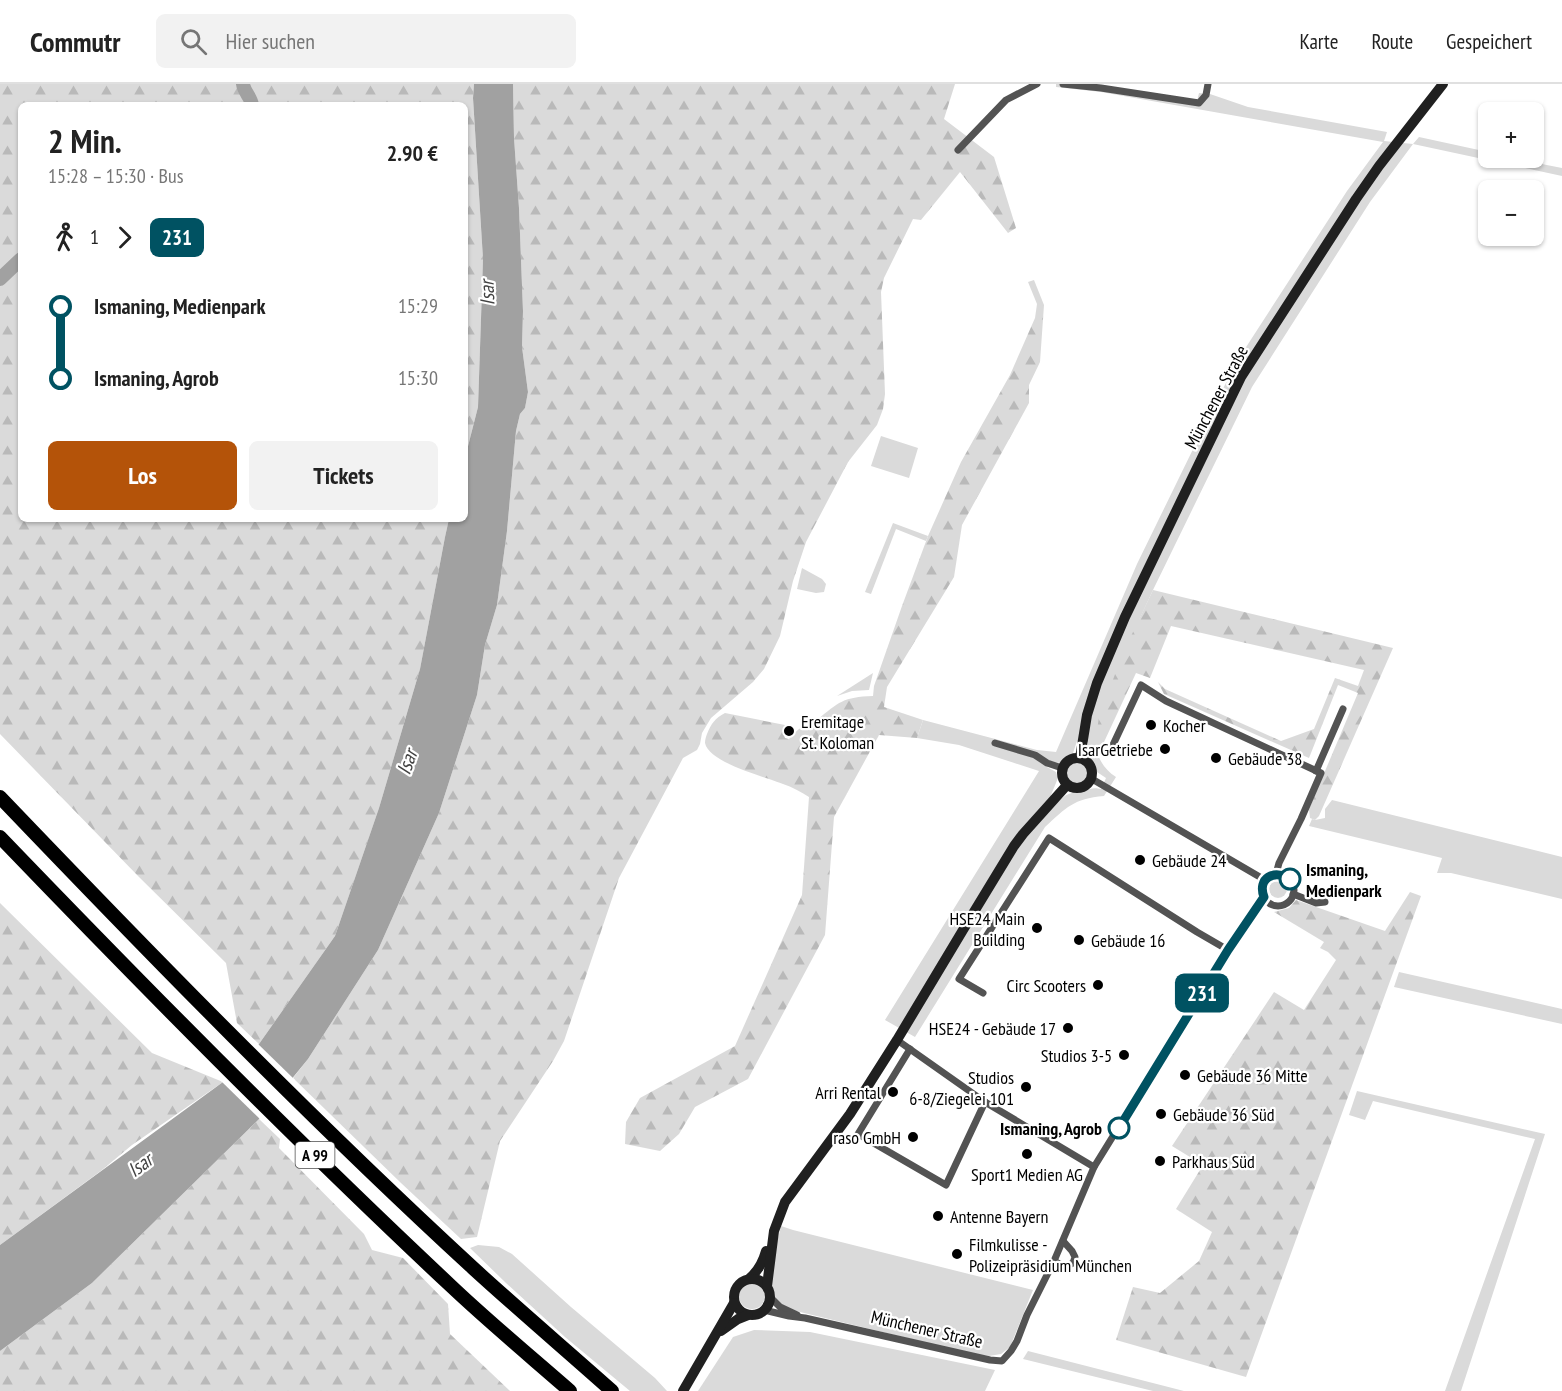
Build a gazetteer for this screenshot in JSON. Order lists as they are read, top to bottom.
{
  "streets": {
    "highway": ["A 99"],
    "main road": ["Münchener Straße"]
  },
  "water": ["Isar"],
  "places": [
    "Kocher",
    "Eremitage St. Koloman",
    "IsarGetriebe",
    "Gebäude 38",
    "Gebäude 24",
    "Ismaning, Medienpark",
    "HSE24 Main Building",
    "Gebäude 16",
    "Circ Scooters",
    "HSE24 - Gebäude 17",
    "Studios 3-5",
    "Gebäude 36 Mitte",
    "Studios 6-8/Ziegelei 101",
    "Arri Rental",
    "Gebäude 36 Süd",
    "Ismaning, Agrob",
    "raso GmbH",
    "Sport1 Medien AG",
    "Parkhaus Süd",
    "Antenne Bayern",
    "Filmkulisse - Polizeipräsidium München"
  ],
  "lines": ["bus line 231"],
  "page": {
    "header": "Commutr",
    "search": "Hier suchen",
    "nav": ["Karte", "Route", "Gespeichert"],
    "on_map": "231",
    "map_buttons": ["+", "−"],
    "heading": ["2 Min.", "15:28 – 15:30 · Bus", "2.90 €"],
    "legs": ["1", "231"],
    "list": [
      {
        "name": "Ismaning, Medienpark",
        "value": "15:29"
      },
      {
        "name": "Ismaning, Agrob",
        "value": "15:30"
      }
    ],
    "buttons": ["Los", "Tickets"]
  }
}
